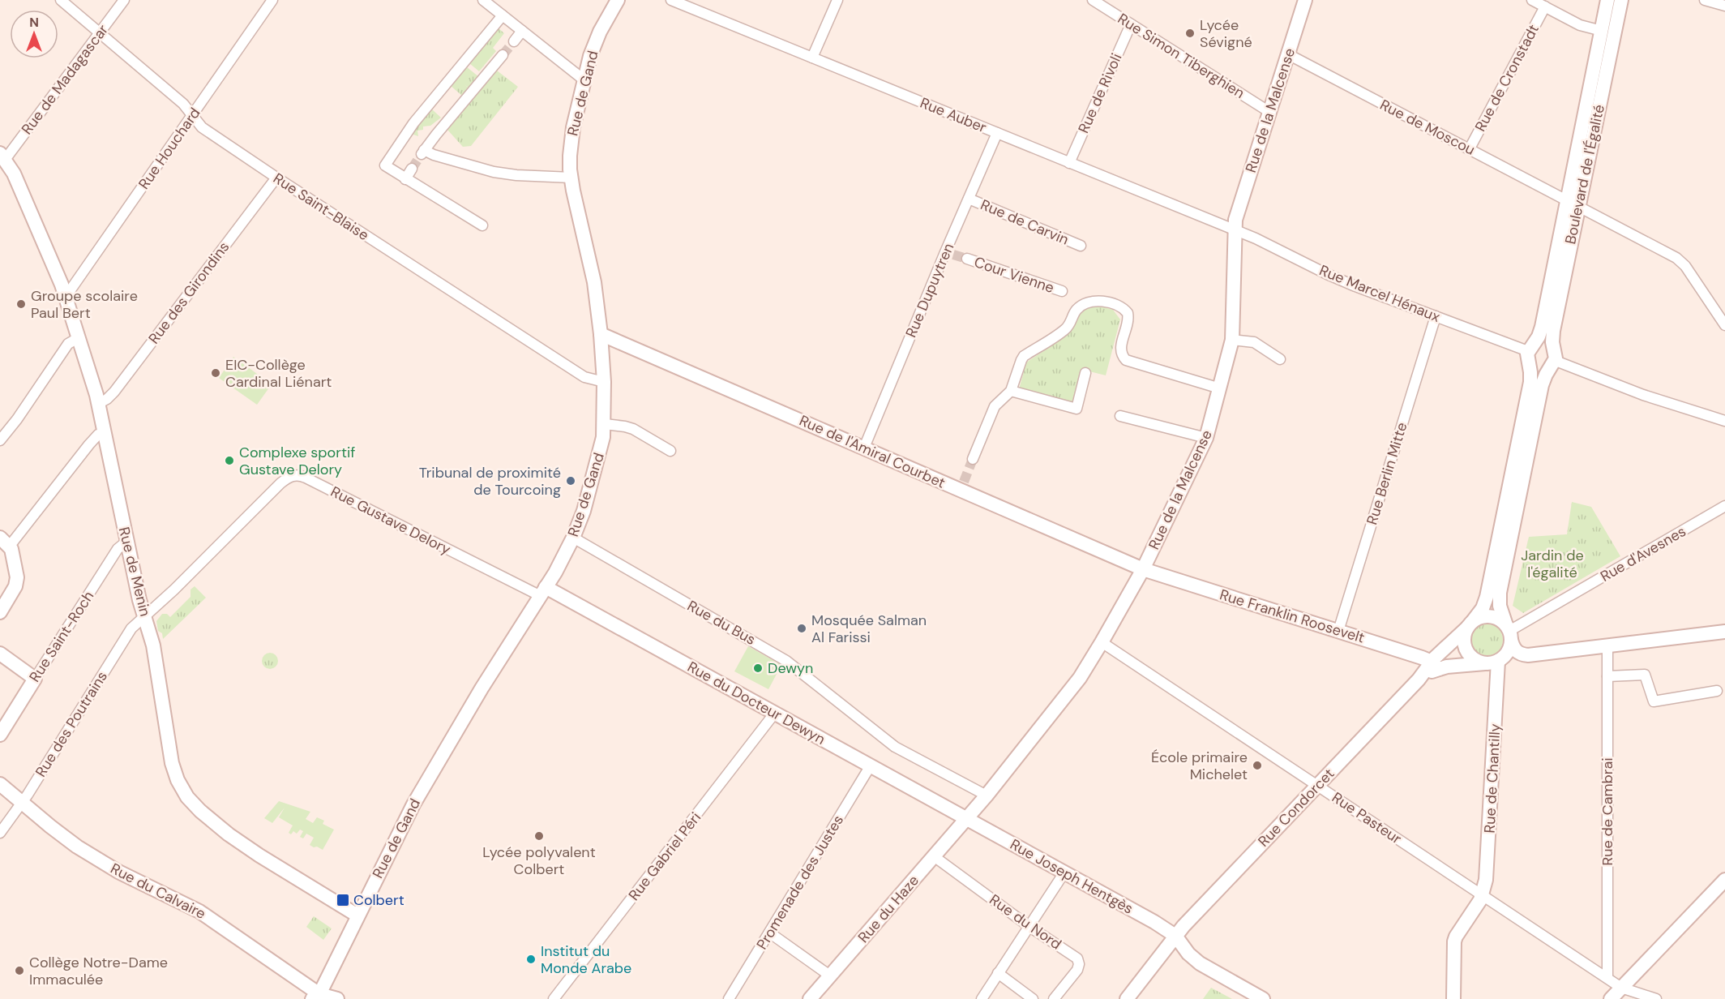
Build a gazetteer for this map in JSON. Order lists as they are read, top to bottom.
{
  "streets": {
    "street": [
      "Rue Simon Tiberghien",
      "Rue de Cronstadt",
      "Rue de Madagascar",
      "Rue de Gand",
      "Rue de Rivoli",
      "Rue de la Malcense",
      "Rue Auber",
      "Rue de Moscou",
      "Rue Houchard",
      "Boulevard de l'Égalité",
      "Rue Saint-Blaise",
      "Rue de Carvin",
      "Cour Vienne",
      "Rue Dupuytren",
      "Rue des Girondins",
      "Rue Marcel Hénaux",
      "Rue de l'Amiral Courbet",
      "Rue Berlin Mitte",
      "Rue Gustave Delory",
      "Rue d'Avesnes",
      "Rue de Menin",
      "Rue Franklin Roosevelt",
      "Rue du Bus",
      "Rue Saint-Roch",
      "Rue du Docteur Dewyn",
      "Rue des Poutrains",
      "Rue de Chantilly",
      "Rue Condorcet",
      "Rue de Cambrai",
      "Rue Pasteur",
      "Rue Gabriel Péri",
      "Rue Joseph Hentgès",
      "Promenade des Justes",
      "Rue du Calvaire",
      "Rue du Haze",
      "Rue du Nord"
    ]
  },
  "crossings": [
    ["Rue Simon Tiberghien", "Rue de Rivoli"],
    ["Rue Simon Tiberghien", "Rue de la Malcense"],
    ["Rue de Cronstadt", "Rue de Moscou"],
    ["Rue de Madagascar", "Rue Saint-Blaise"],
    ["Rue de Madagascar", "Rue de Menin"],
    ["Rue de Gand", "Rue Saint-Blaise"],
    ["Rue de Gand", "Rue de l'Amiral Courbet"],
    ["Rue de Gand", "Rue Gustave Delory"],
    ["Rue de Gand", "Rue de Menin"],
    ["Rue de Gand", "Rue du Bus"],
    ["Rue de Gand", "Rue du Docteur Dewyn"],
    ["Rue de Gand", "Rue du Calvaire"],
    ["Rue de Rivoli", "Rue Auber"],
    ["Rue de la Malcense", "Rue Auber"],
    ["Rue de la Malcense", "Rue de Moscou"],
    ["Rue de la Malcense", "Rue Marcel Hénaux"],
    ["Rue de la Malcense", "Rue de l'Amiral Courbet"],
    ["Rue de la Malcense", "Rue Franklin Roosevelt"],
    ["Rue de la Malcense", "Rue du Bus"],
    ["Rue de la Malcense", "Rue du Docteur Dewyn"],
    ["Rue de la Malcense", "Rue Pasteur"],
    ["Rue de la Malcense", "Rue Joseph Hentgès"],
    ["Rue de la Malcense", "Rue du Haze"],
    ["Rue Auber", "Rue Dupuytren"],
    ["Rue Auber", "Rue Marcel Hénaux"],
    ["Rue de Moscou", "Boulevard de l'Égalité"],
    ["Rue Houchard", "Rue Saint-Blaise"],
    ["Rue Houchard", "Rue de Menin"],
    ["Boulevard de l'Égalité", "Rue Marcel Hénaux"],
    ["Boulevard de l'Égalité", "Rue d'Avesnes"],
    ["Boulevard de l'Égalité", "Rue de Chantilly"],
    ["Boulevard de l'Égalité", "Rue Condorcet"],
    ["Rue Saint-Blaise", "Rue des Girondins"],
    ["Rue de Carvin", "Rue Dupuytren"],
    ["Rue Dupuytren", "Rue de l'Amiral Courbet"],
    ["Rue des Girondins", "Rue de Menin"],
    ["Rue Marcel Hénaux", "Rue Berlin Mitte"],
    ["Rue de l'Amiral Courbet", "Rue Franklin Roosevelt"],
    ["Rue Berlin Mitte", "Rue Franklin Roosevelt"],
    ["Rue Gustave Delory", "Rue de Menin"],
    ["Rue Gustave Delory", "Rue du Docteur Dewyn"],
    ["Rue Gustave Delory", "Rue des Poutrains"],
    ["Rue d'Avesnes", "Rue de Chantilly"],
    ["Rue d'Avesnes", "Rue Condorcet"],
    ["Rue de Menin", "Rue Saint-Roch"],
    ["Rue de Menin", "Rue des Poutrains"],
    ["Rue Franklin Roosevelt", "Rue Condorcet"],
    ["Rue du Docteur Dewyn", "Rue Gabriel Péri"],
    ["Rue du Docteur Dewyn", "Rue Joseph Hentgès"],
    ["Rue du Docteur Dewyn", "Promenade des Justes"],
    ["Rue du Docteur Dewyn", "Rue du Haze"],
    ["Rue des Poutrains", "Rue du Calvaire"],
    ["Rue de Chantilly", "Rue Condorcet"],
    ["Rue de Chantilly", "Rue Pasteur"],
    ["Rue Condorcet", "Rue Pasteur"],
    ["Rue Condorcet", "Rue Joseph Hentgès"],
    ["Rue de Cambrai", "Rue Pasteur"],
    ["Rue Joseph Hentgès", "Rue du Haze"],
    ["Rue du Haze", "Rue du Nord"]
  ],
  "parks": ["Jardin de l'égalité"],
  "places": {
    "other": [
      "Lycée Sévigné",
      "Groupe scolaire Paul Bert",
      "EIC-Collège Cardinal Liénart",
      "Complexe sportif Gustave Delory",
      "Tribunal de proximité de Tourcoing",
      "Mosquée Salman Al Farissi",
      "Dewyn",
      "École primaire Michelet",
      "Lycée polyvalent Colbert",
      "Institut du Monde Arabe",
      "Collège Notre-Dame Immaculée"
    ],
    "transit": ["Colbert"]
  },
  "north": "top"
}
